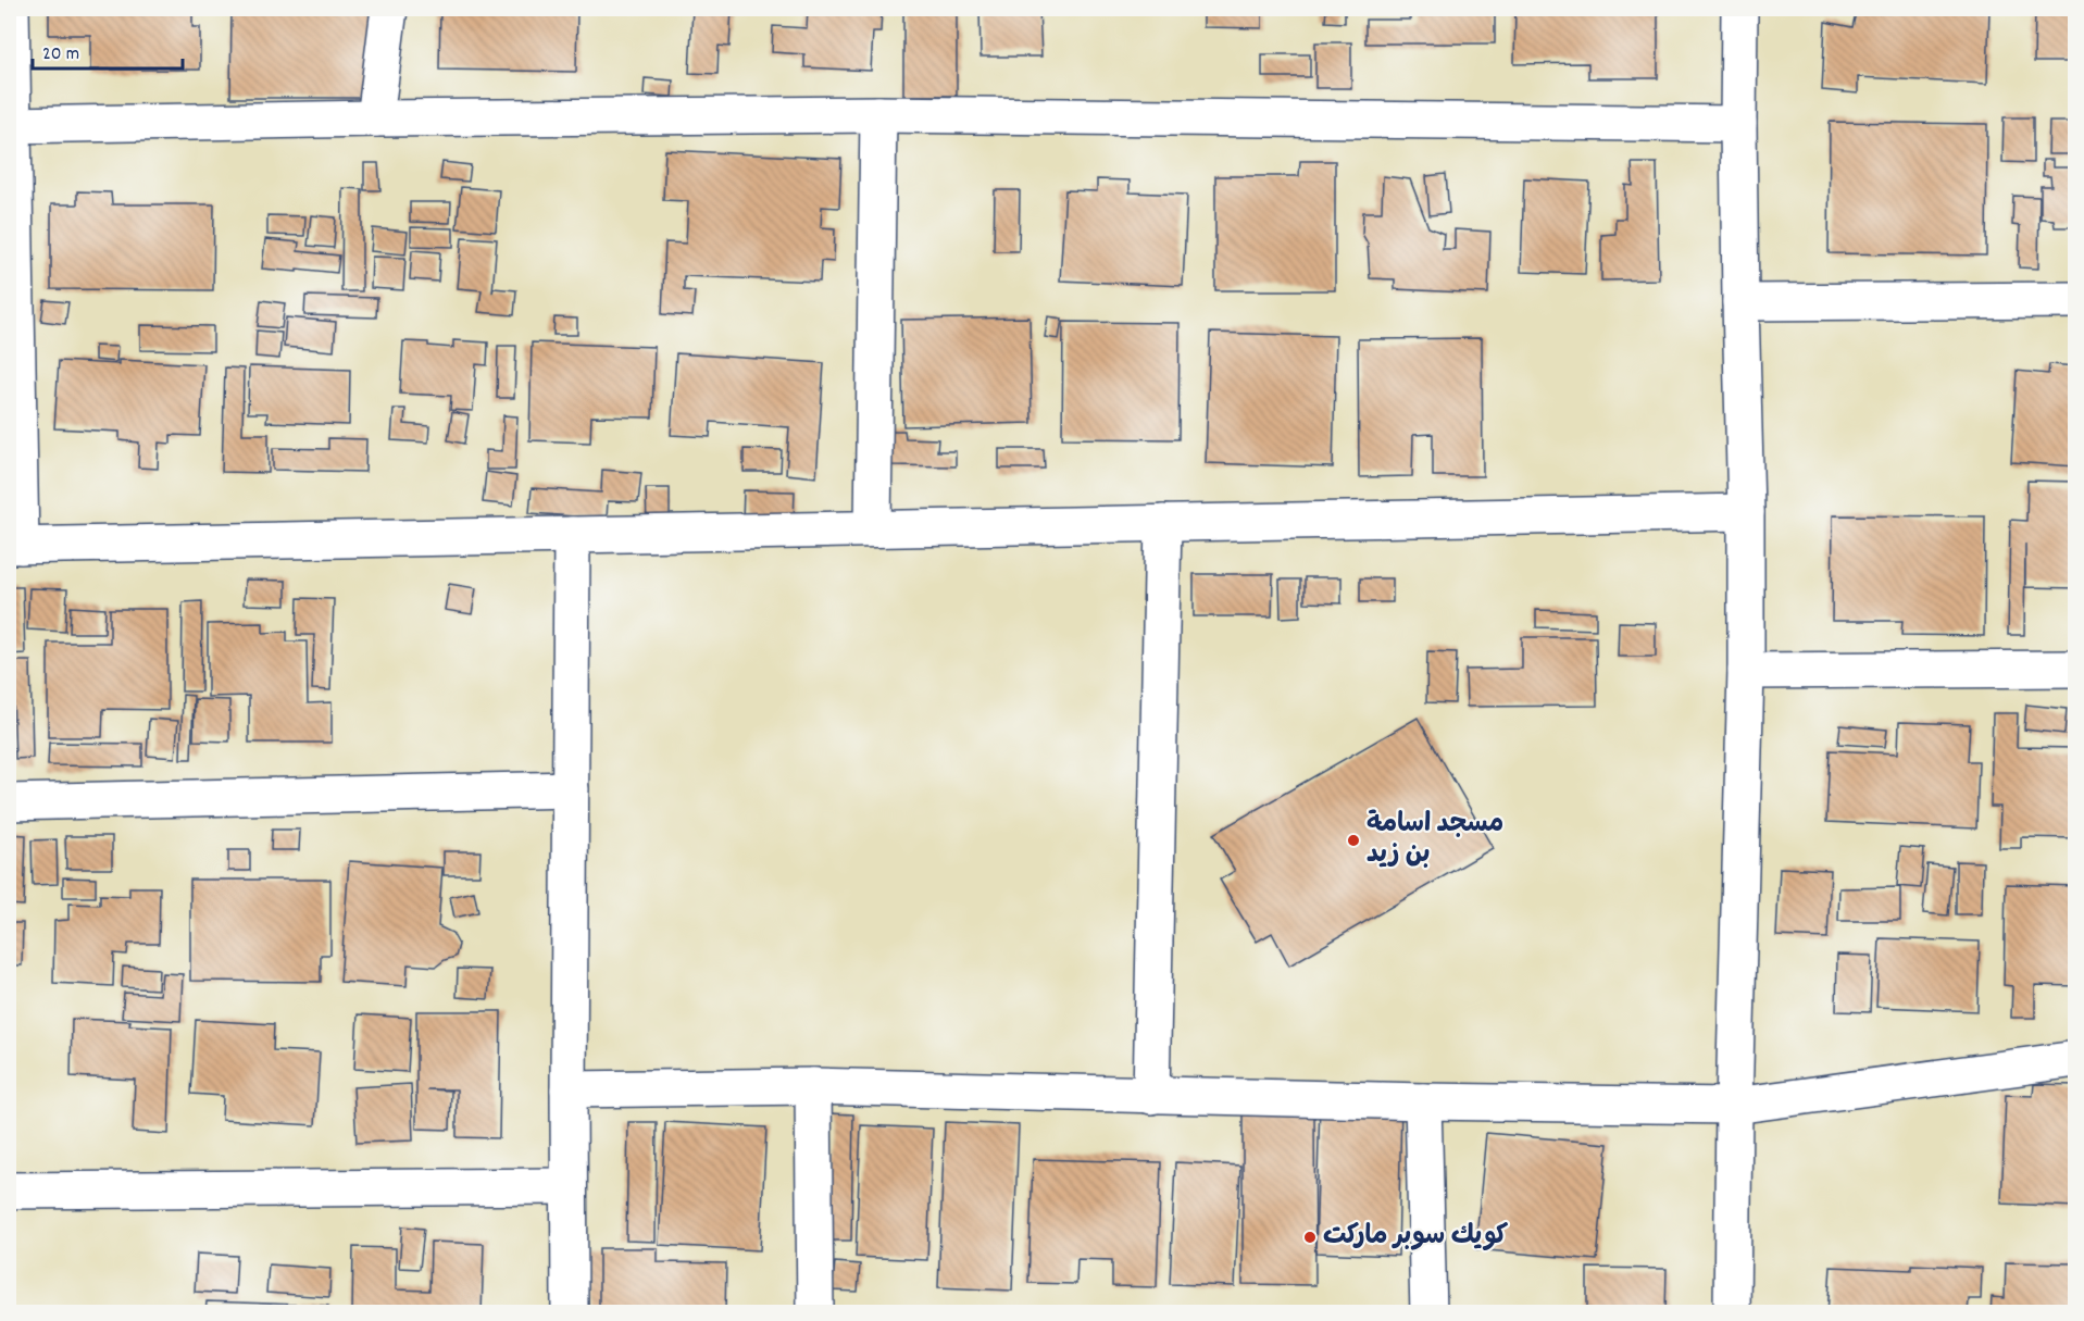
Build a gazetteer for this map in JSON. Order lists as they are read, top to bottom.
{
  "places": ["مسجد اسامة بن زيد", "كويك سوبر ماركت"],
  "scale_bar": "20 m"
}
